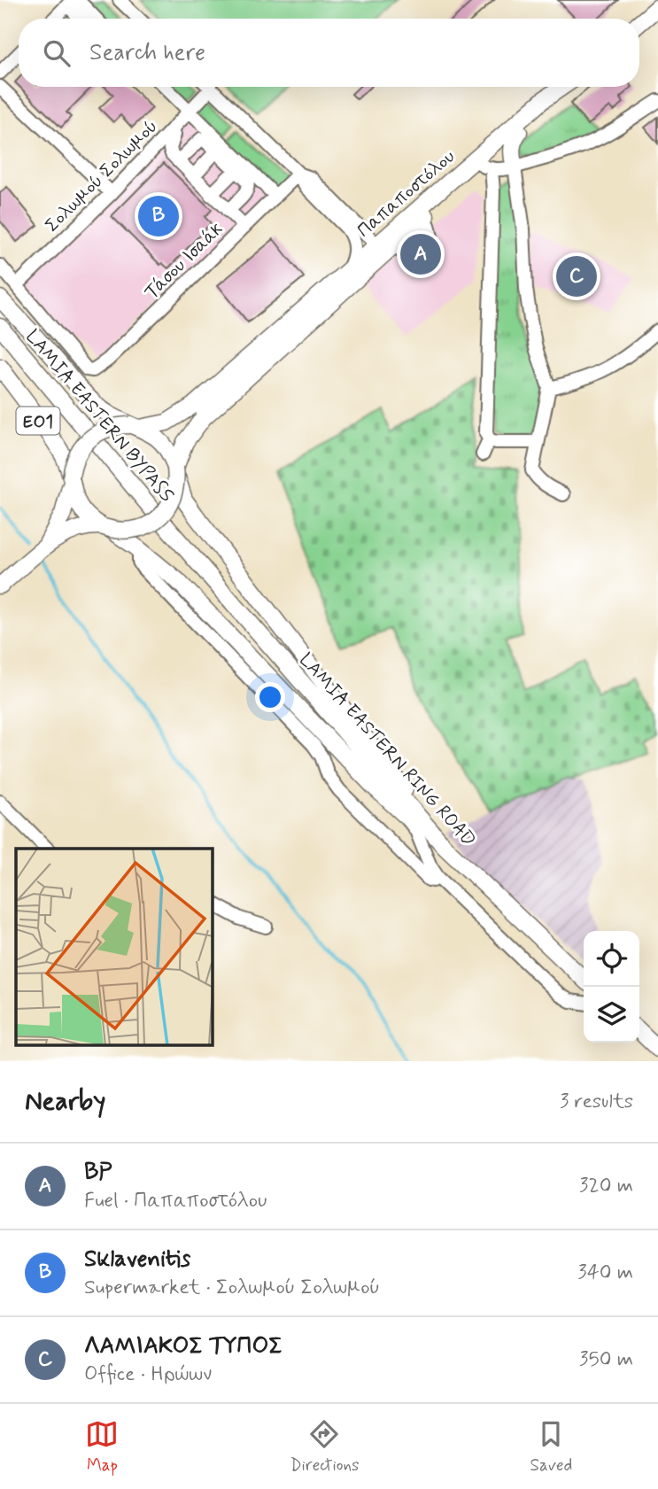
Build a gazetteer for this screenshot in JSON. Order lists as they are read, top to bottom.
{
  "streets": {
    "main road": ["Παπαποστόλου", "ΕΟ1", "LAMIA EASTERN RING ROAD"],
    "street": ["Σολωμού Σολωμού", "Τάσου Ισαάκ"]
  },
  "crossings": [
    ["Σολωμού Σολωμού", "Τάσου Ισαάκ"],
    ["Παπαποστόλου", "ΕΟ1"]
  ],
  "page": {
    "search": "Search here",
    "pins": ["B", "A", "C"],
    "heading": ["Nearby", "3 results"],
    "list": [
      {
        "mark": "A",
        "name": "BP",
        "note": "Fuel · Παπαποστόλου",
        "value": "320 m"
      },
      {
        "mark": "B",
        "name": "Sklavenitis",
        "note": "Supermarket · Σολωμού Σολωμού",
        "value": "340 m"
      },
      {
        "mark": "C",
        "name": "ΛΑΜΙΑΚΟΣ ΤΥΠΟΣ",
        "note": "Office · Ηρώων",
        "value": "350 m"
      }
    ],
    "nav": ["Map", "Directions", "Saved"]
  }
}
